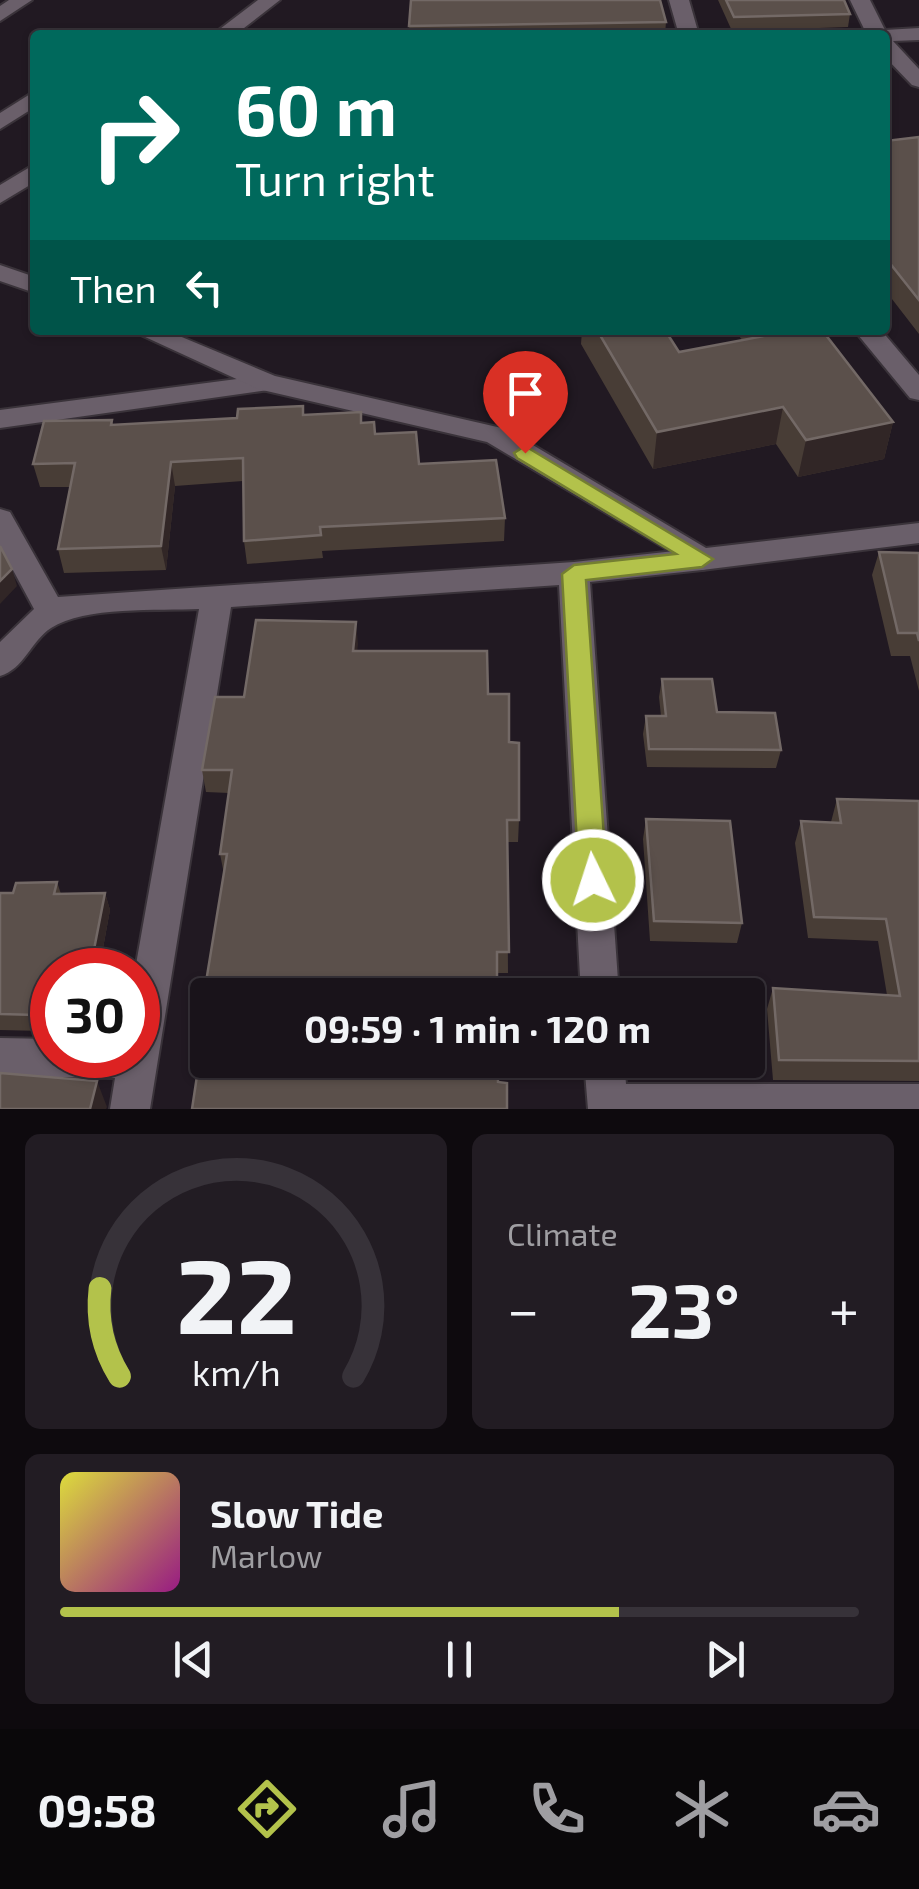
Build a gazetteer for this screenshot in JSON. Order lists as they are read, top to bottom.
{
  "page": {
    "turn": ["60 m", "Turn right"],
    "then": "Then",
    "limit": "30",
    "trip": "09:59 · 1 min · 120 m",
    "tile": "Climate",
    "heat": ["−", "23°", "+"],
    "song": ["Slow Tide", "Marlow"],
    "tabs": "09:58",
    "gauge": ["22", "km/h"]
  }
}
